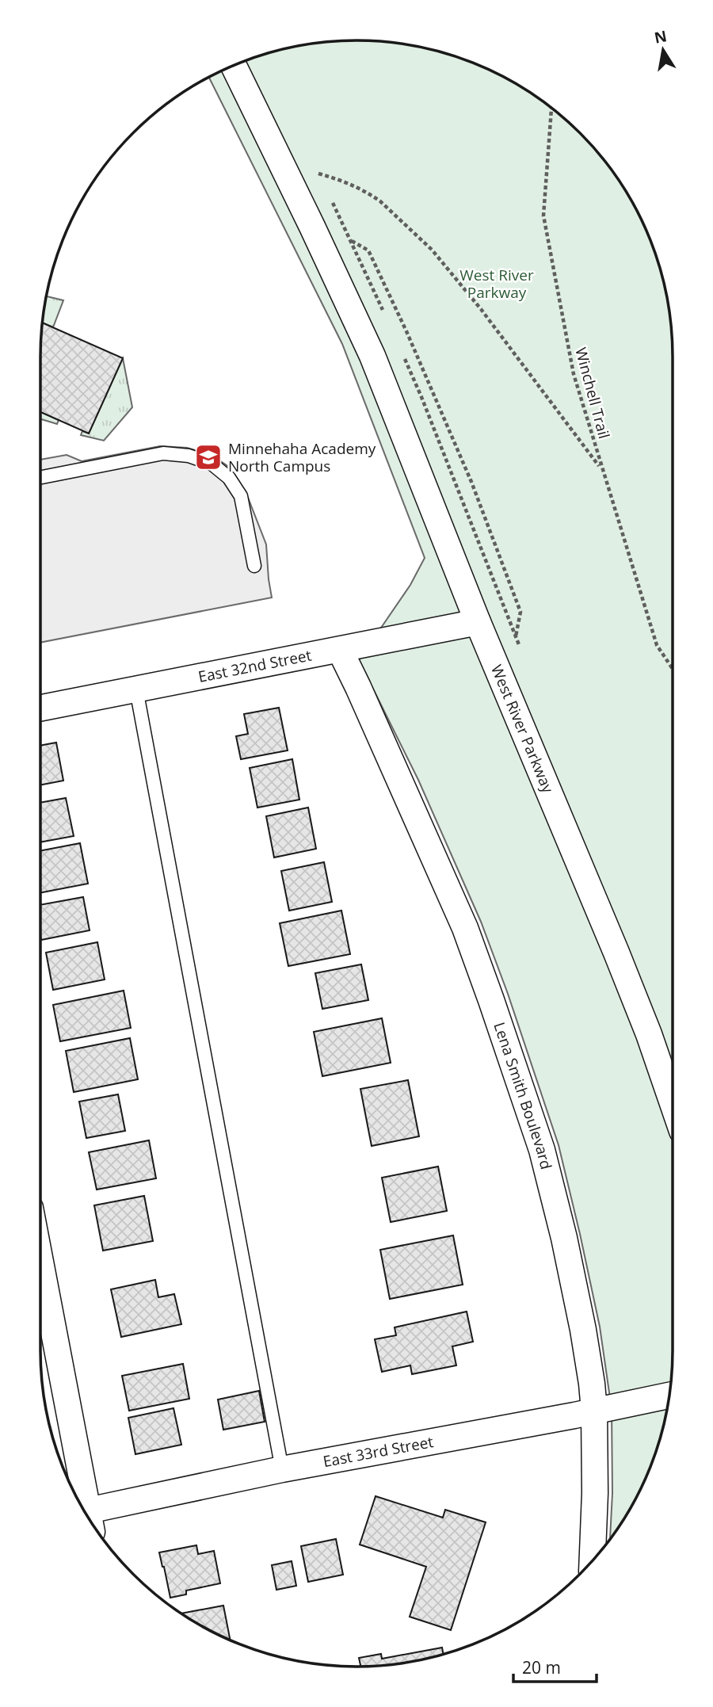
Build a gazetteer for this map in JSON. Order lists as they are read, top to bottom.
{
  "streets": {
    "street": [
      "East 32nd Street",
      "West River Parkway",
      "Lena Smith Boulevard",
      "East 33rd Street"
    ],
    "path": ["Winchell Trail"]
  },
  "crossings": [
    ["East 32nd Street", "West River Parkway"],
    ["East 32nd Street", "Lena Smith Boulevard"],
    ["Lena Smith Boulevard", "East 33rd Street"]
  ],
  "parks": ["West River Parkway"],
  "places": {
    "school or university": ["Minnehaha Academy North Campus"]
  },
  "scale_bar": "20 m",
  "north": "top"
}
